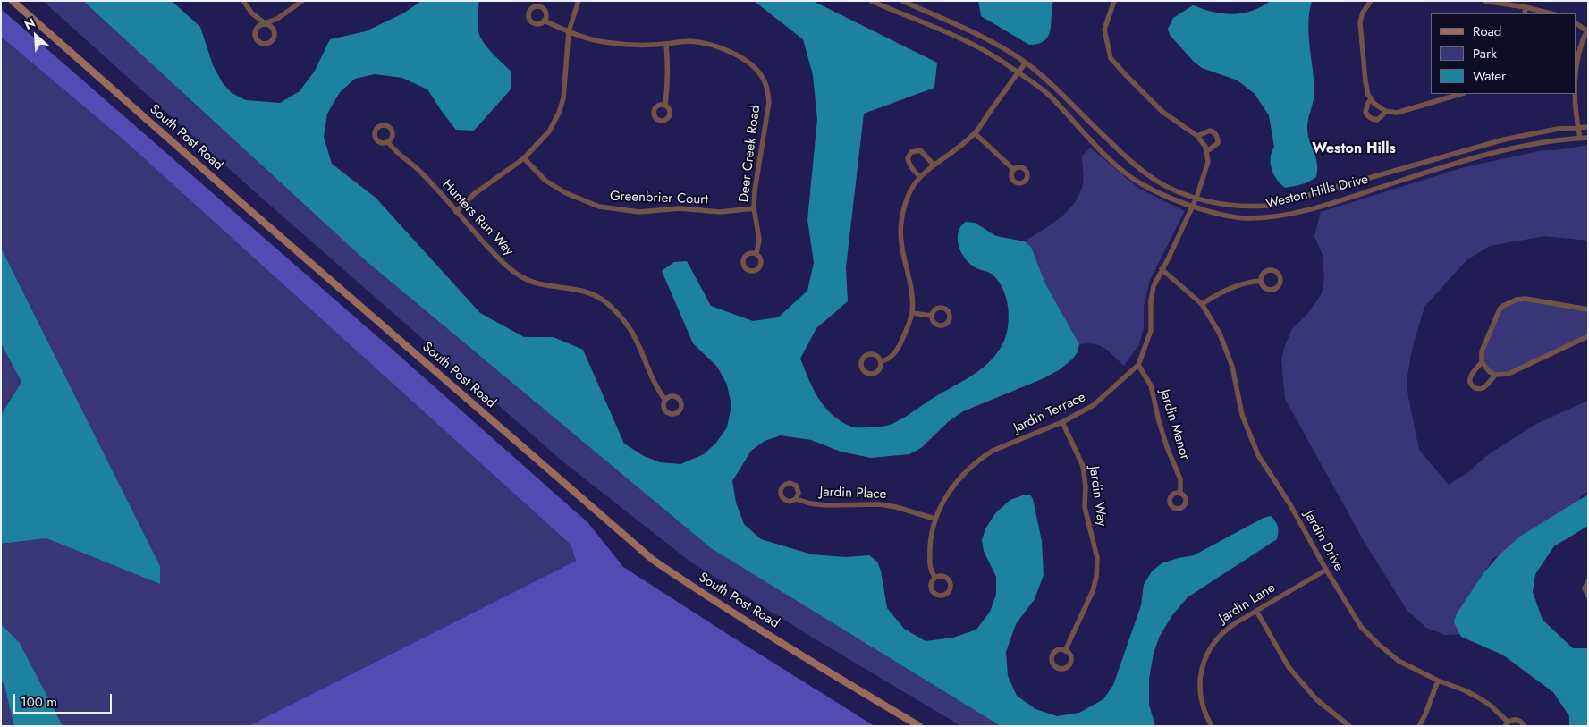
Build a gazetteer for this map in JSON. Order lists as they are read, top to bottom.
{
  "streets": {
    "street": [
      "South Post Road",
      "Deer Creek Road",
      "Weston Hills Drive",
      "Greenbrier Court",
      "Hunters Run Way",
      "Jardin Terrace",
      "Jardin Manor",
      "Jardin Place",
      "Jardin Way",
      "Jardin Drive",
      "Jardin Lane"
    ]
  },
  "crossings": [
    ["Deer Creek Road", "Greenbrier Court"],
    ["Weston Hills Drive", "Jardin Terrace"],
    ["Jardin Terrace", "Jardin Manor"],
    ["Jardin Terrace", "Jardin Place"],
    ["Jardin Terrace", "Jardin Way"],
    ["Jardin Terrace", "Jardin Drive"],
    ["Jardin Drive", "Jardin Lane"]
  ],
  "districts": ["Weston Hills"],
  "legend": ["Road", "Park", "Water"],
  "scale_bar": "100 m",
  "north": "top left"
}
